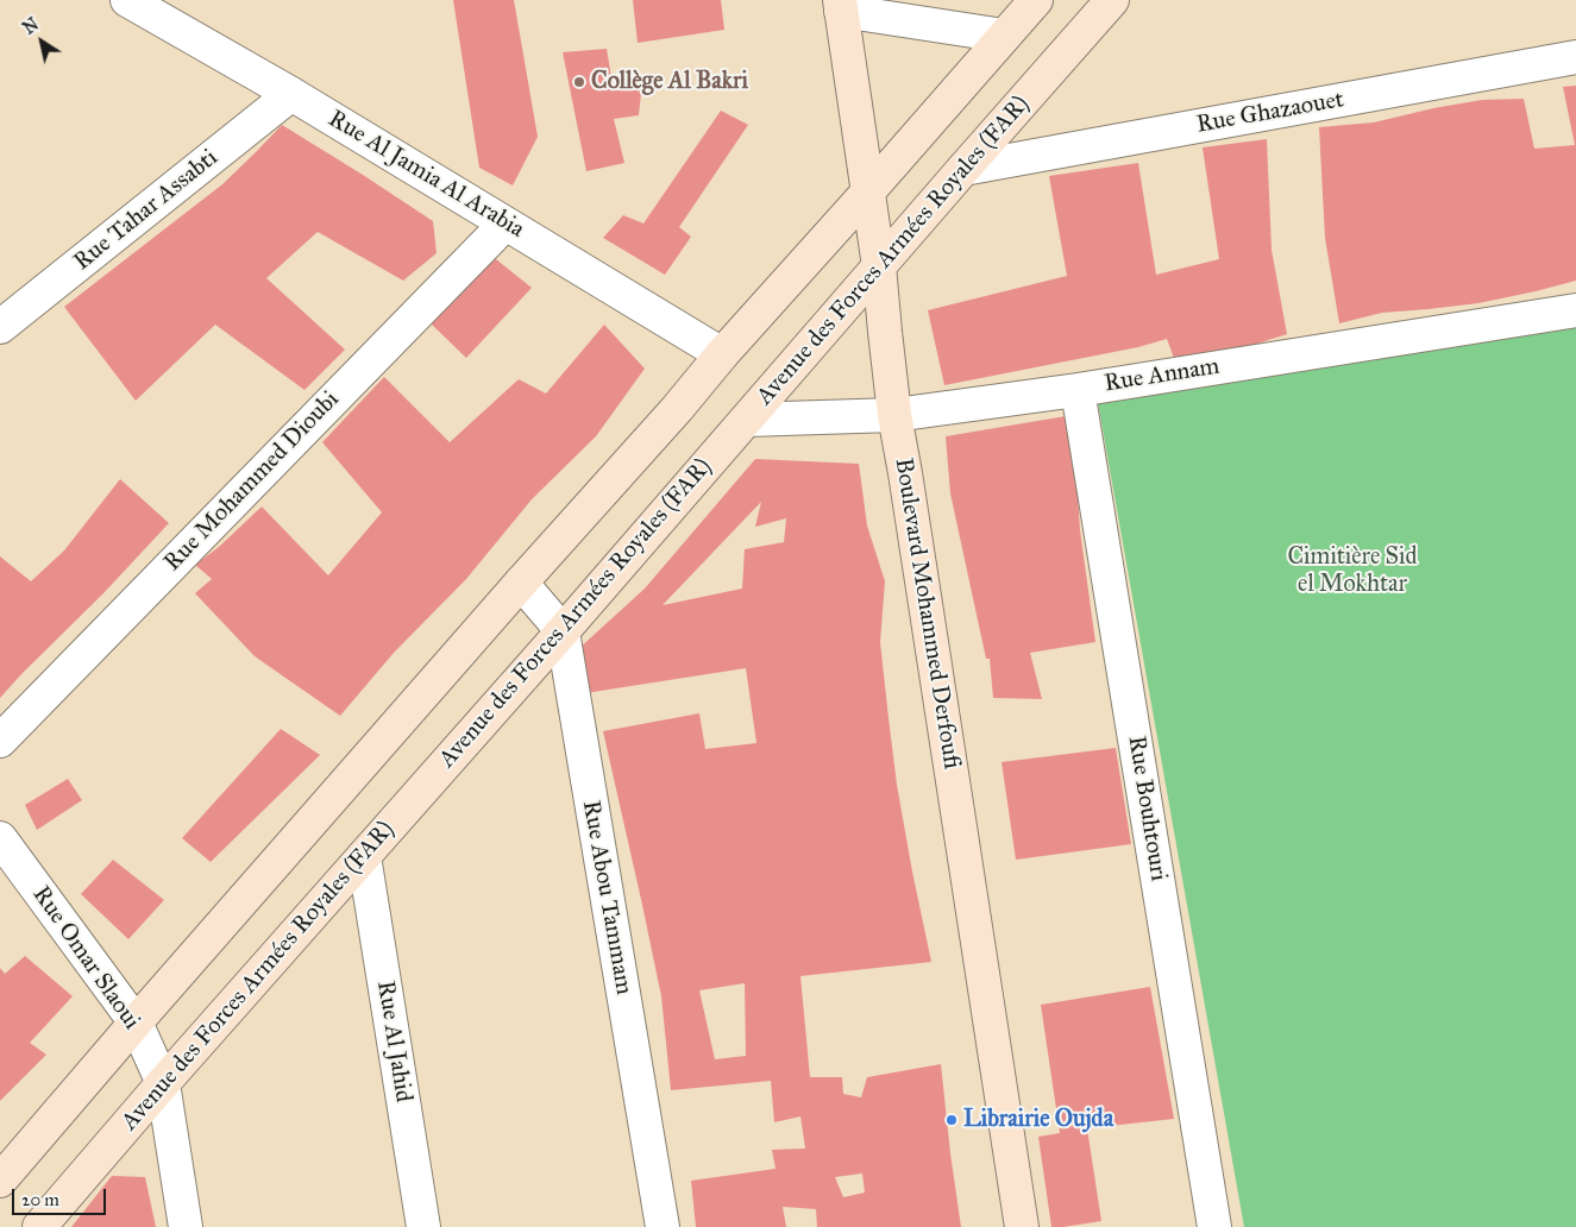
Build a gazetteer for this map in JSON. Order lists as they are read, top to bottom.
{
  "streets": {
    "main road": ["Avenue des Forces Armées Royales (FAR)", "Boulevard Mohammed Derfoufi"],
    "street": [
      "Rue Ghazaouet",
      "Rue Al Jamia Al Arabia",
      "Rue Tahar Assabti",
      "Rue Annam",
      "Rue Mohammed Dioubi",
      "Rue Bouhtouri",
      "Rue Abou Tammam",
      "Rue Omar Slaoui",
      "Rue Al Jahid"
    ]
  },
  "crossings": [
    ["Rue Ghazaouet", "Avenue des Forces Armées Royales (FAR)"],
    ["Rue Al Jamia Al Arabia", "Rue Tahar Assabti"],
    ["Rue Al Jamia Al Arabia", "Rue Mohammed Dioubi"],
    ["Avenue des Forces Armées Royales (FAR)", "Rue Annam"],
    ["Avenue des Forces Armées Royales (FAR)", "Boulevard Mohammed Derfoufi"],
    ["Avenue des Forces Armées Royales (FAR)", "Rue Abou Tammam"],
    ["Avenue des Forces Armées Royales (FAR)", "Rue Omar Slaoui"],
    ["Avenue des Forces Armées Royales (FAR)", "Rue Al Jahid"],
    ["Rue Annam", "Boulevard Mohammed Derfoufi"],
    ["Rue Annam", "Rue Bouhtouri"]
  ],
  "parks": ["Cimitière Sid el Mokhtar"],
  "places": ["Collège Al Bakri", "Librairie Oujda"],
  "scale_bar": "20 m",
  "north": "top left"
}
